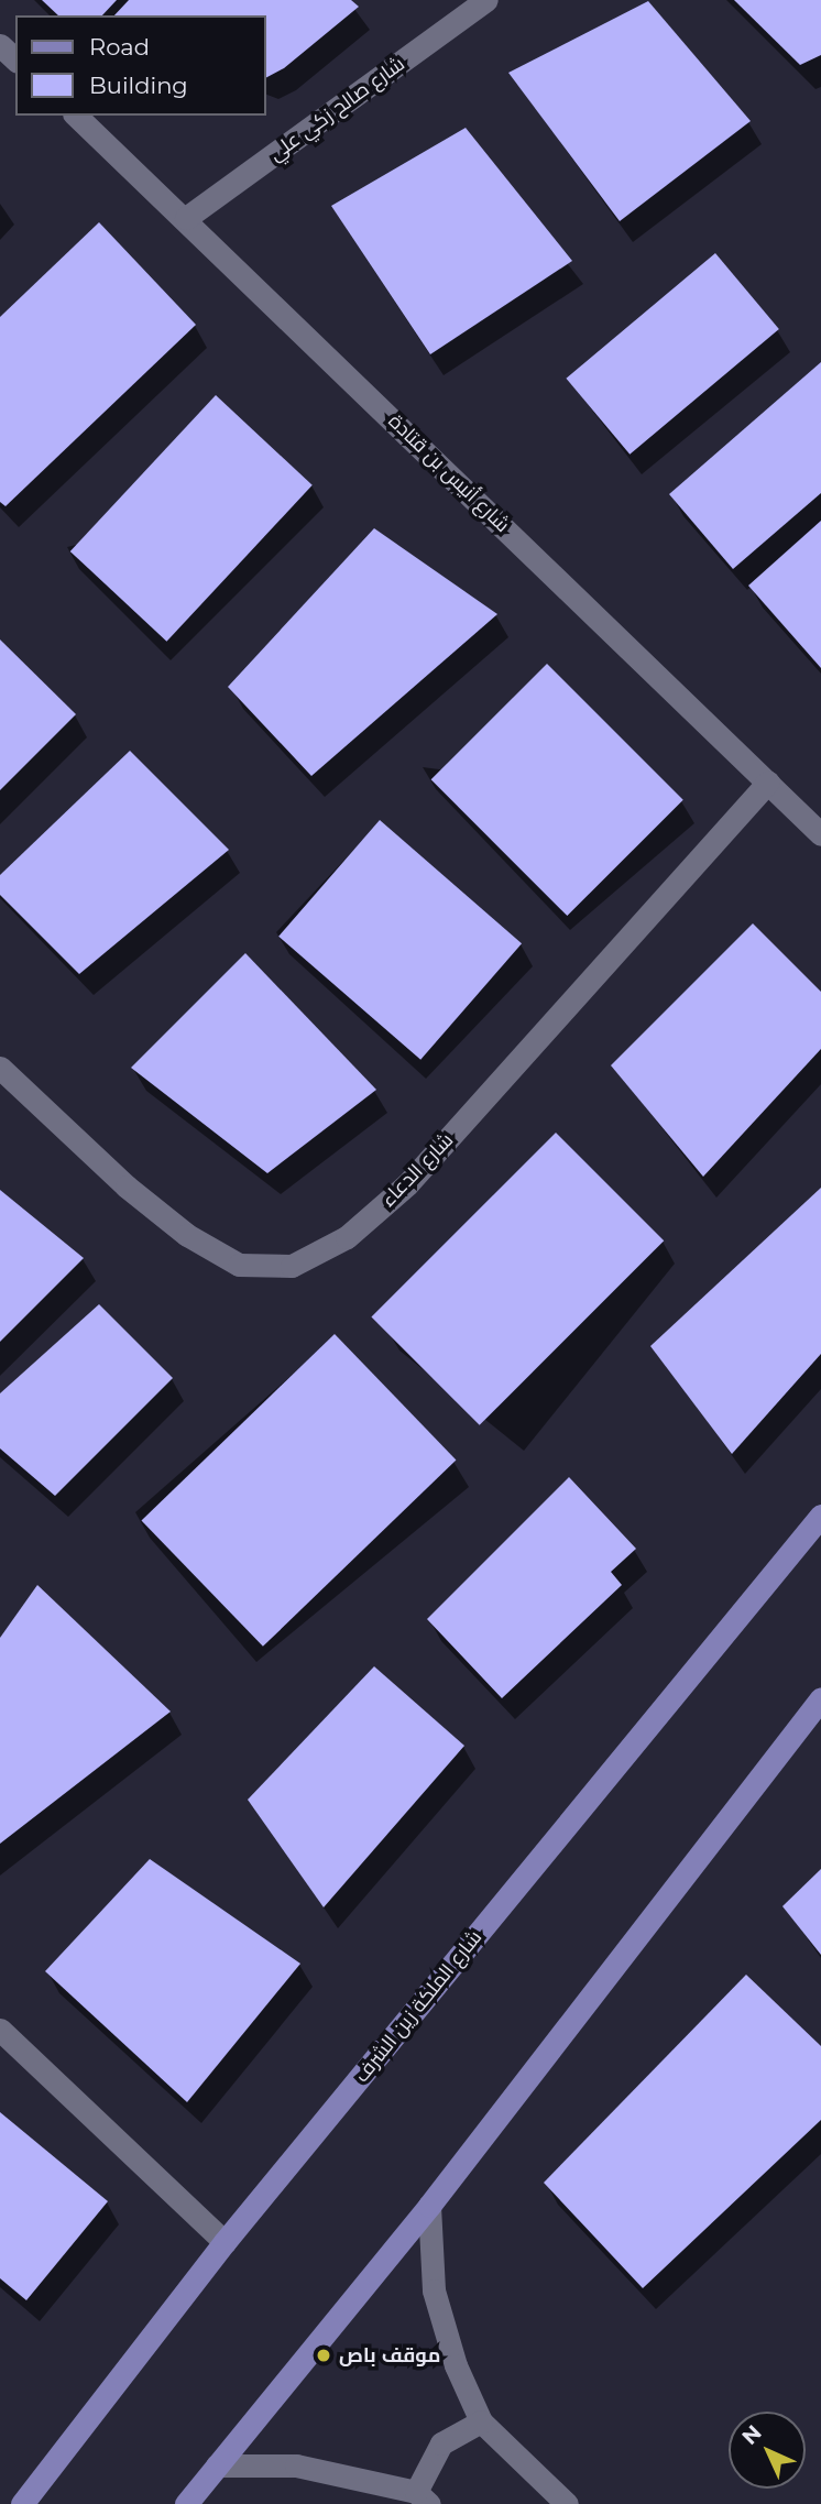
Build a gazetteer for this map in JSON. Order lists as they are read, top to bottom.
{
  "streets": {
    "main road": ["شارع الملكة زين الشرف"],
    "street": ["شارع صالح زكي علي", "شارع أنيس بن قتادة", "شارع الدعاء"]
  },
  "crossings": [
    ["شارع صالح زكي علي", "شارع أنيس بن قتادة"],
    ["شارع أنيس بن قتادة", "شارع الدعاء"]
  ],
  "places": ["موقف باص"],
  "legend": ["Road", "Building"],
  "north": "top left"
}
